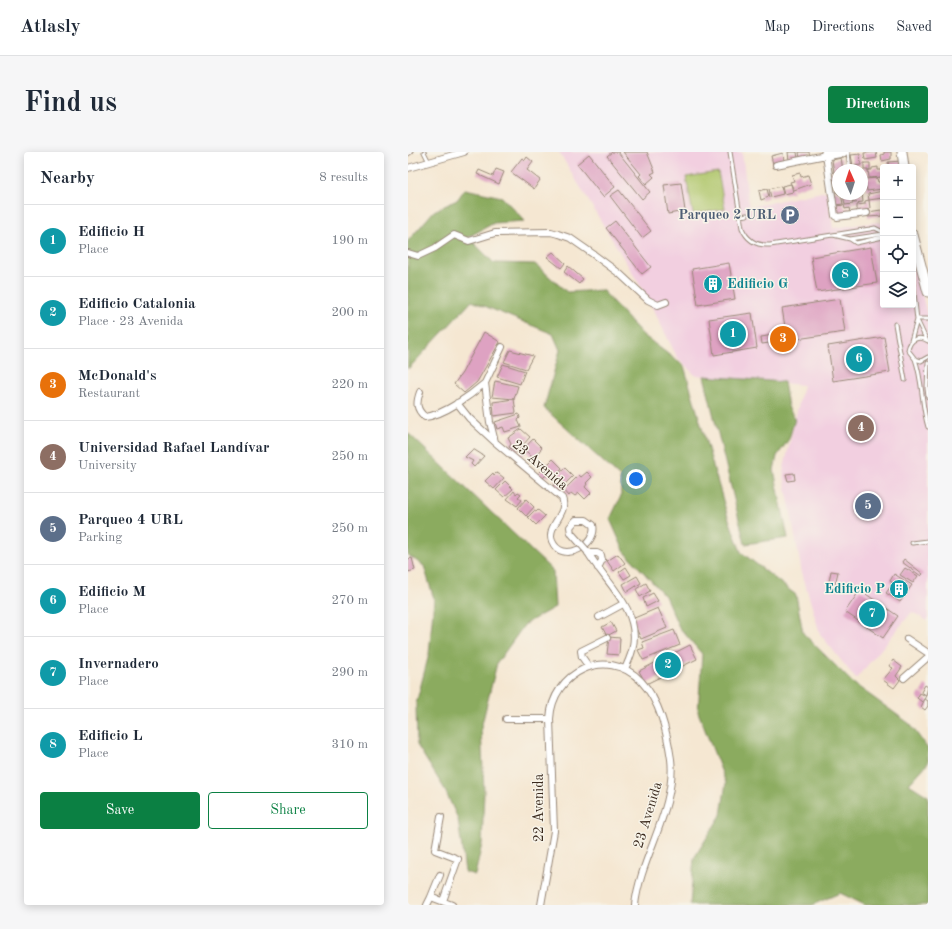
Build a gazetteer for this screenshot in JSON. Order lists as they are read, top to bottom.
{
  "streets": {
    "street": ["23 Avenida", "22 Avenida"]
  },
  "places": {
    "parking": ["Parqueo 2 URL"],
    "building": ["Edificio G", "Edificio P"]
  },
  "north": "top",
  "page": {
    "header": "Atlasly",
    "nav": ["Map", "Directions", "Saved"],
    "buttons": [
      "Directions",
      ["Save", "Share"]
    ],
    "title": "Find us",
    "heading": ["Nearby", "8 results"],
    "map_buttons": ["+", "−"],
    "list": [
      {
        "mark": "1",
        "name": "Edificio H",
        "note": "Place",
        "value": "190 m"
      },
      {
        "mark": "2",
        "name": "Edificio Catalonia",
        "note": "Place · 23 Avenida",
        "value": "200 m"
      },
      {
        "mark": "3",
        "name": "McDonald's",
        "note": "Restaurant",
        "value": "220 m"
      },
      {
        "mark": "4",
        "name": "Universidad Rafael Landívar",
        "note": "University",
        "value": "250 m"
      },
      {
        "mark": "5",
        "name": "Parqueo 4 URL",
        "note": "Parking",
        "value": "250 m"
      },
      {
        "mark": "6",
        "name": "Edificio M",
        "note": "Place",
        "value": "270 m"
      },
      {
        "mark": "7",
        "name": "Invernadero",
        "note": "Place",
        "value": "290 m"
      },
      {
        "mark": "8",
        "name": "Edificio L",
        "note": "Place",
        "value": "310 m"
      }
    ],
    "pins": [
      "8",
      "1",
      "3",
      "6",
      "4",
      "5",
      "7",
      "2"
    ]
  }
}
